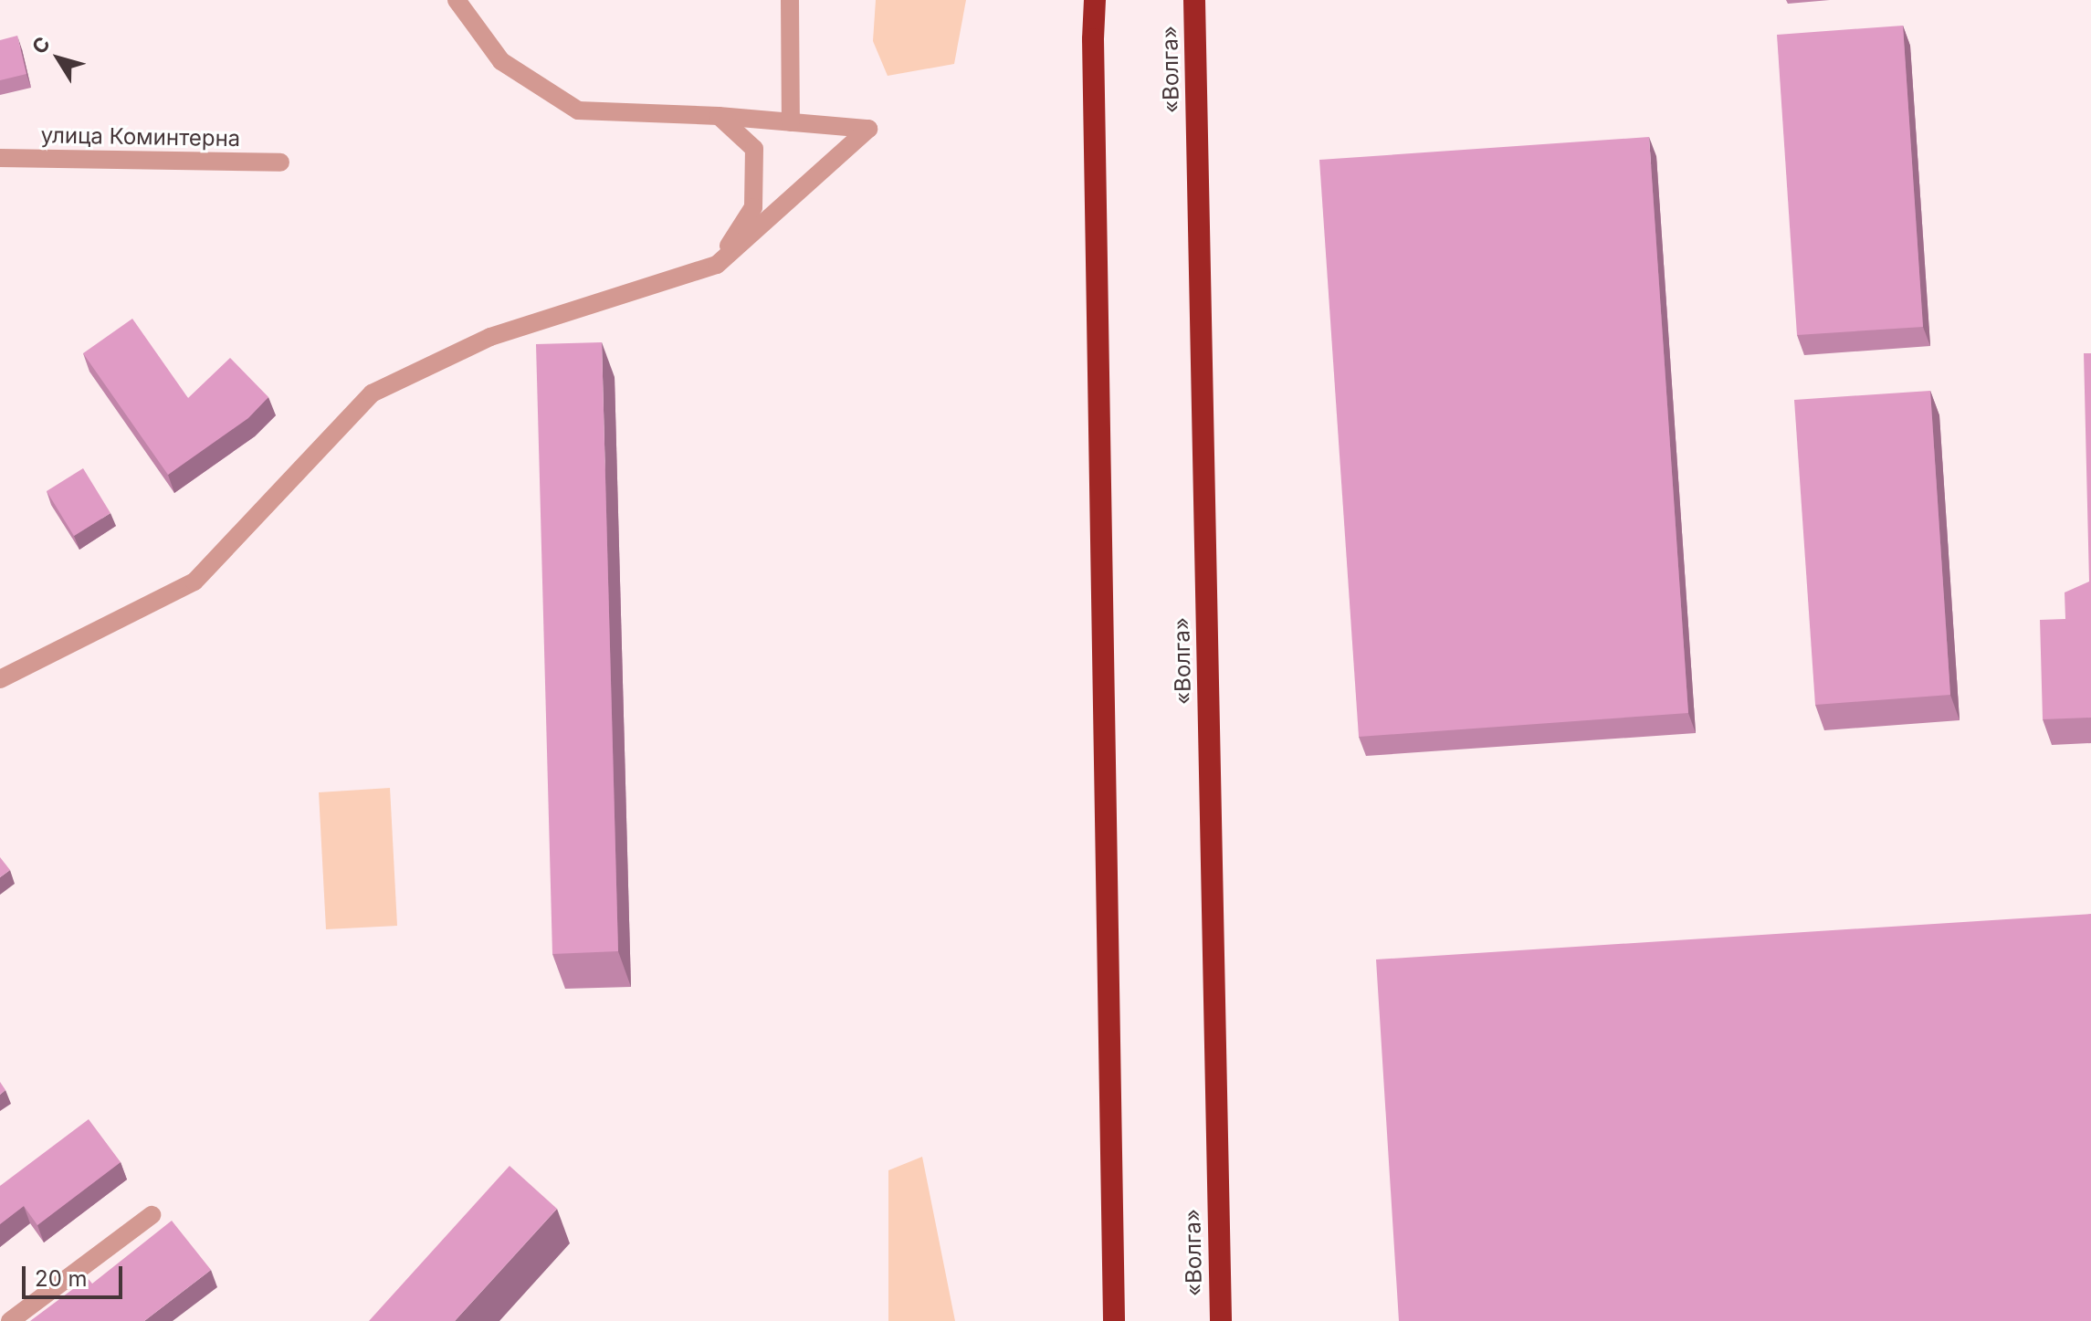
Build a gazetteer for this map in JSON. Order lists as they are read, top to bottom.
{
  "streets": {
    "highway": ["«Волга»"],
    "street": ["улица Коминтерна"]
  },
  "scale_bar": "20 m",
  "north": "top left"
}
